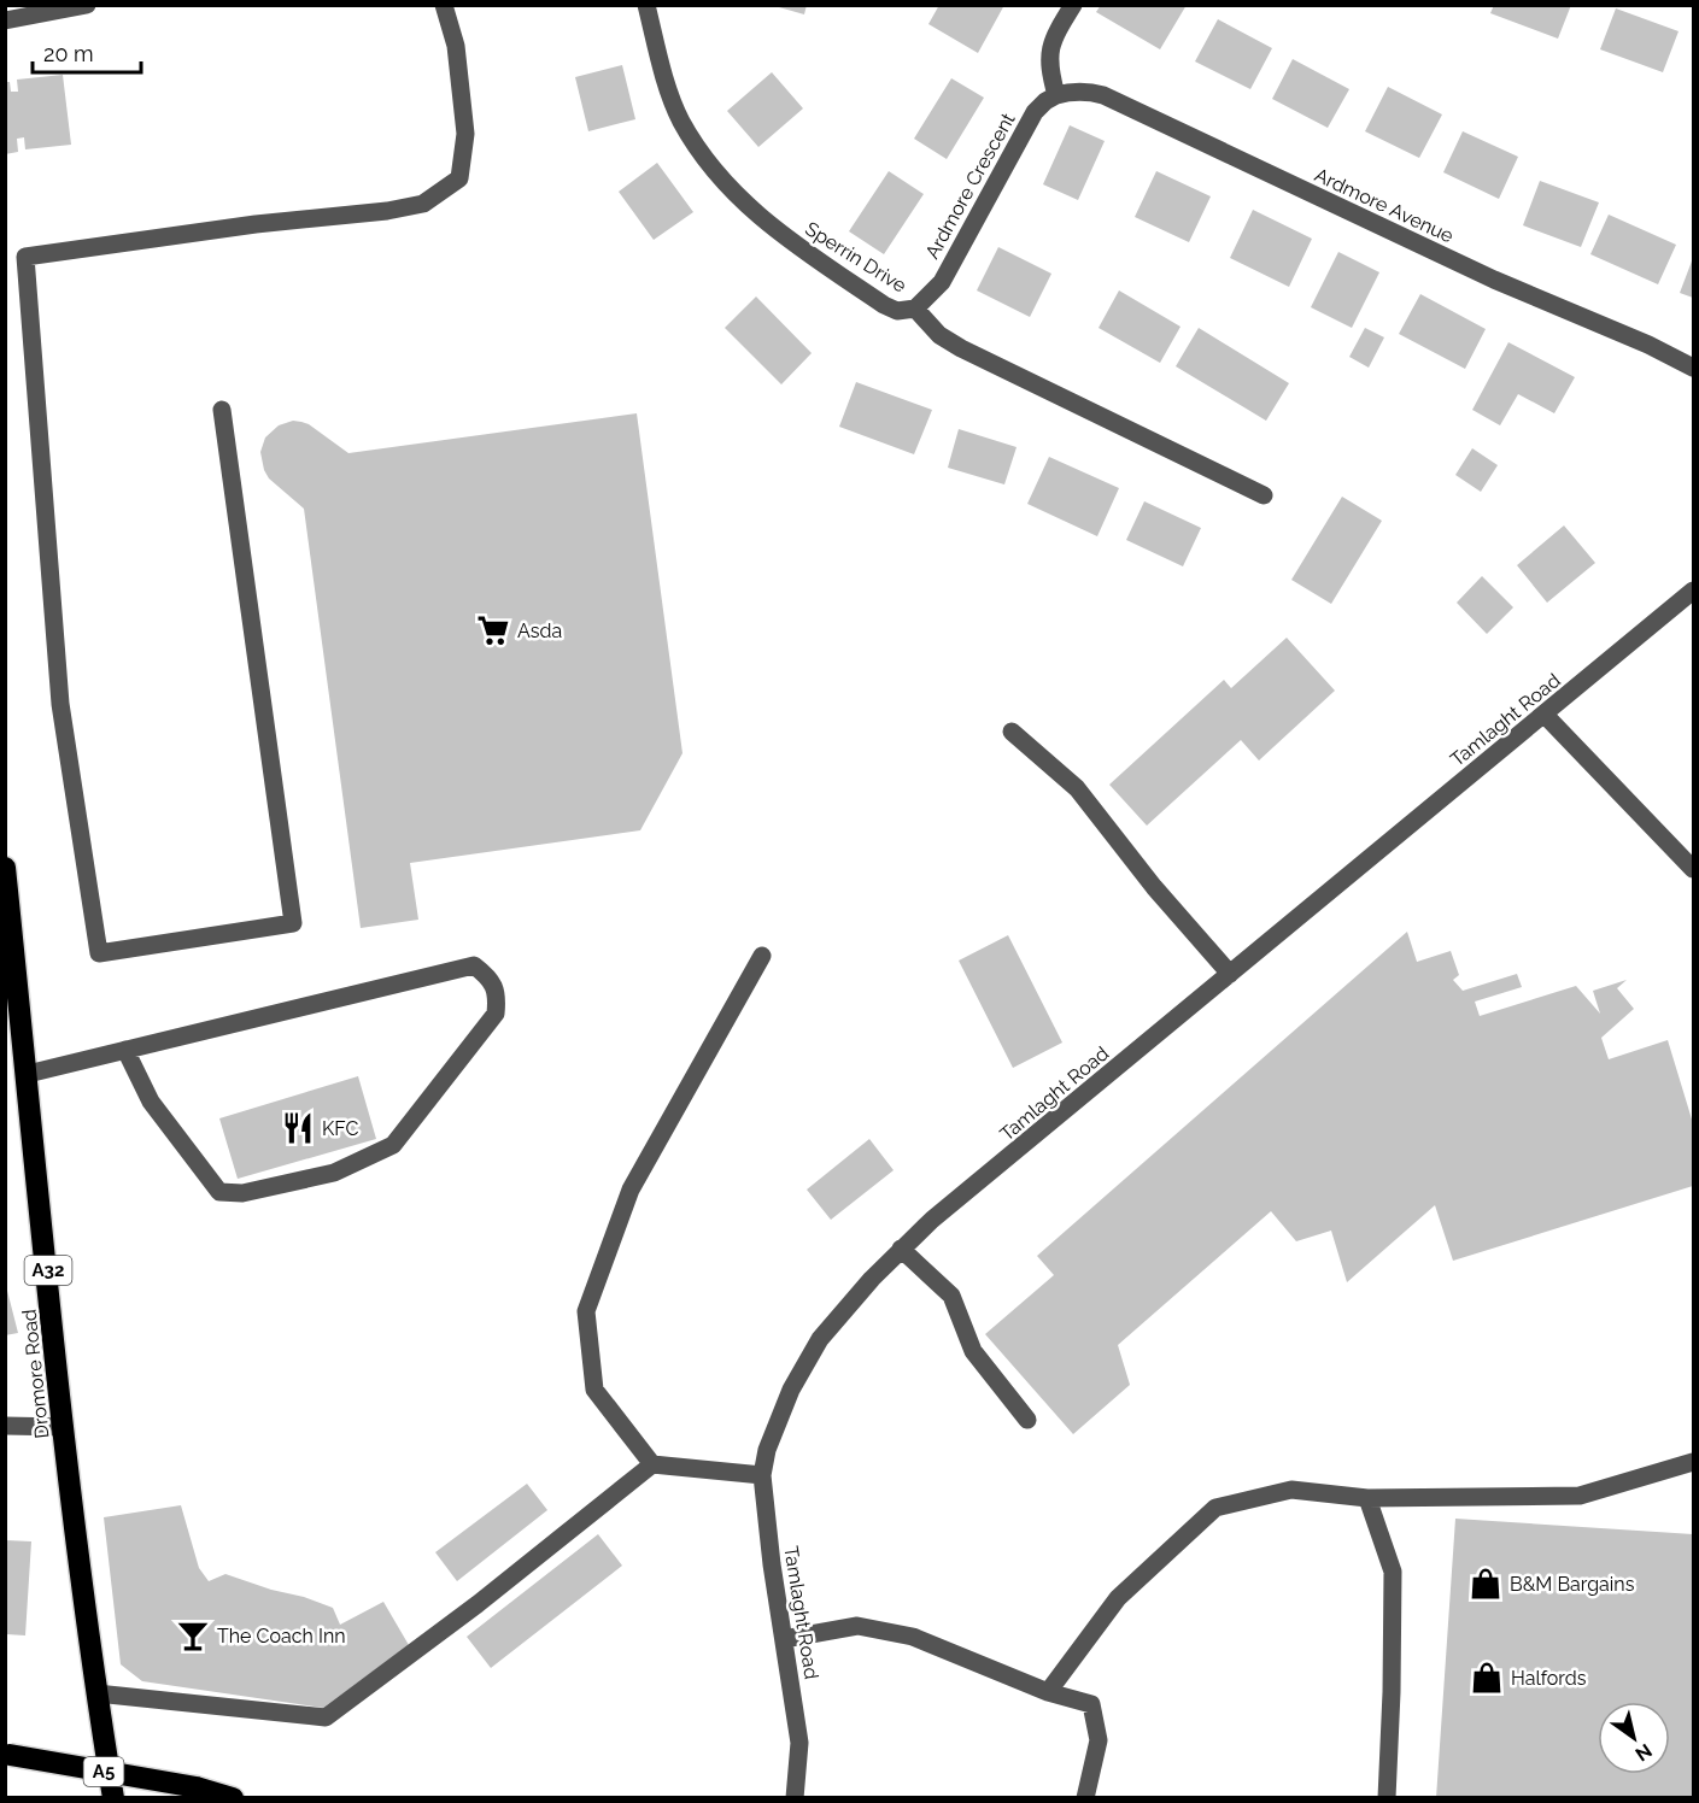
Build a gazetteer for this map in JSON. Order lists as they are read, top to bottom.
{
  "streets": {
    "highway": ["A32", "Dromore Road", "A5"],
    "street": [
      "Ardmore Crescent",
      "Ardmore Avenue",
      "Sperrin Drive",
      "Tamlaght Road"
    ]
  },
  "crossings": [
    ["Ardmore Crescent", "Ardmore Avenue"],
    ["Ardmore Crescent", "Sperrin Drive"],
    ["A32", "Dromore Road"]
  ],
  "places": {
    "supermarket": ["Asda"],
    "restaurant": ["KFC"],
    "shop": ["B&M Bargains", "Halfords"],
    "bar": ["The Coach Inn"]
  },
  "scale_bar": "20 m",
  "north": "bottom right"
}
